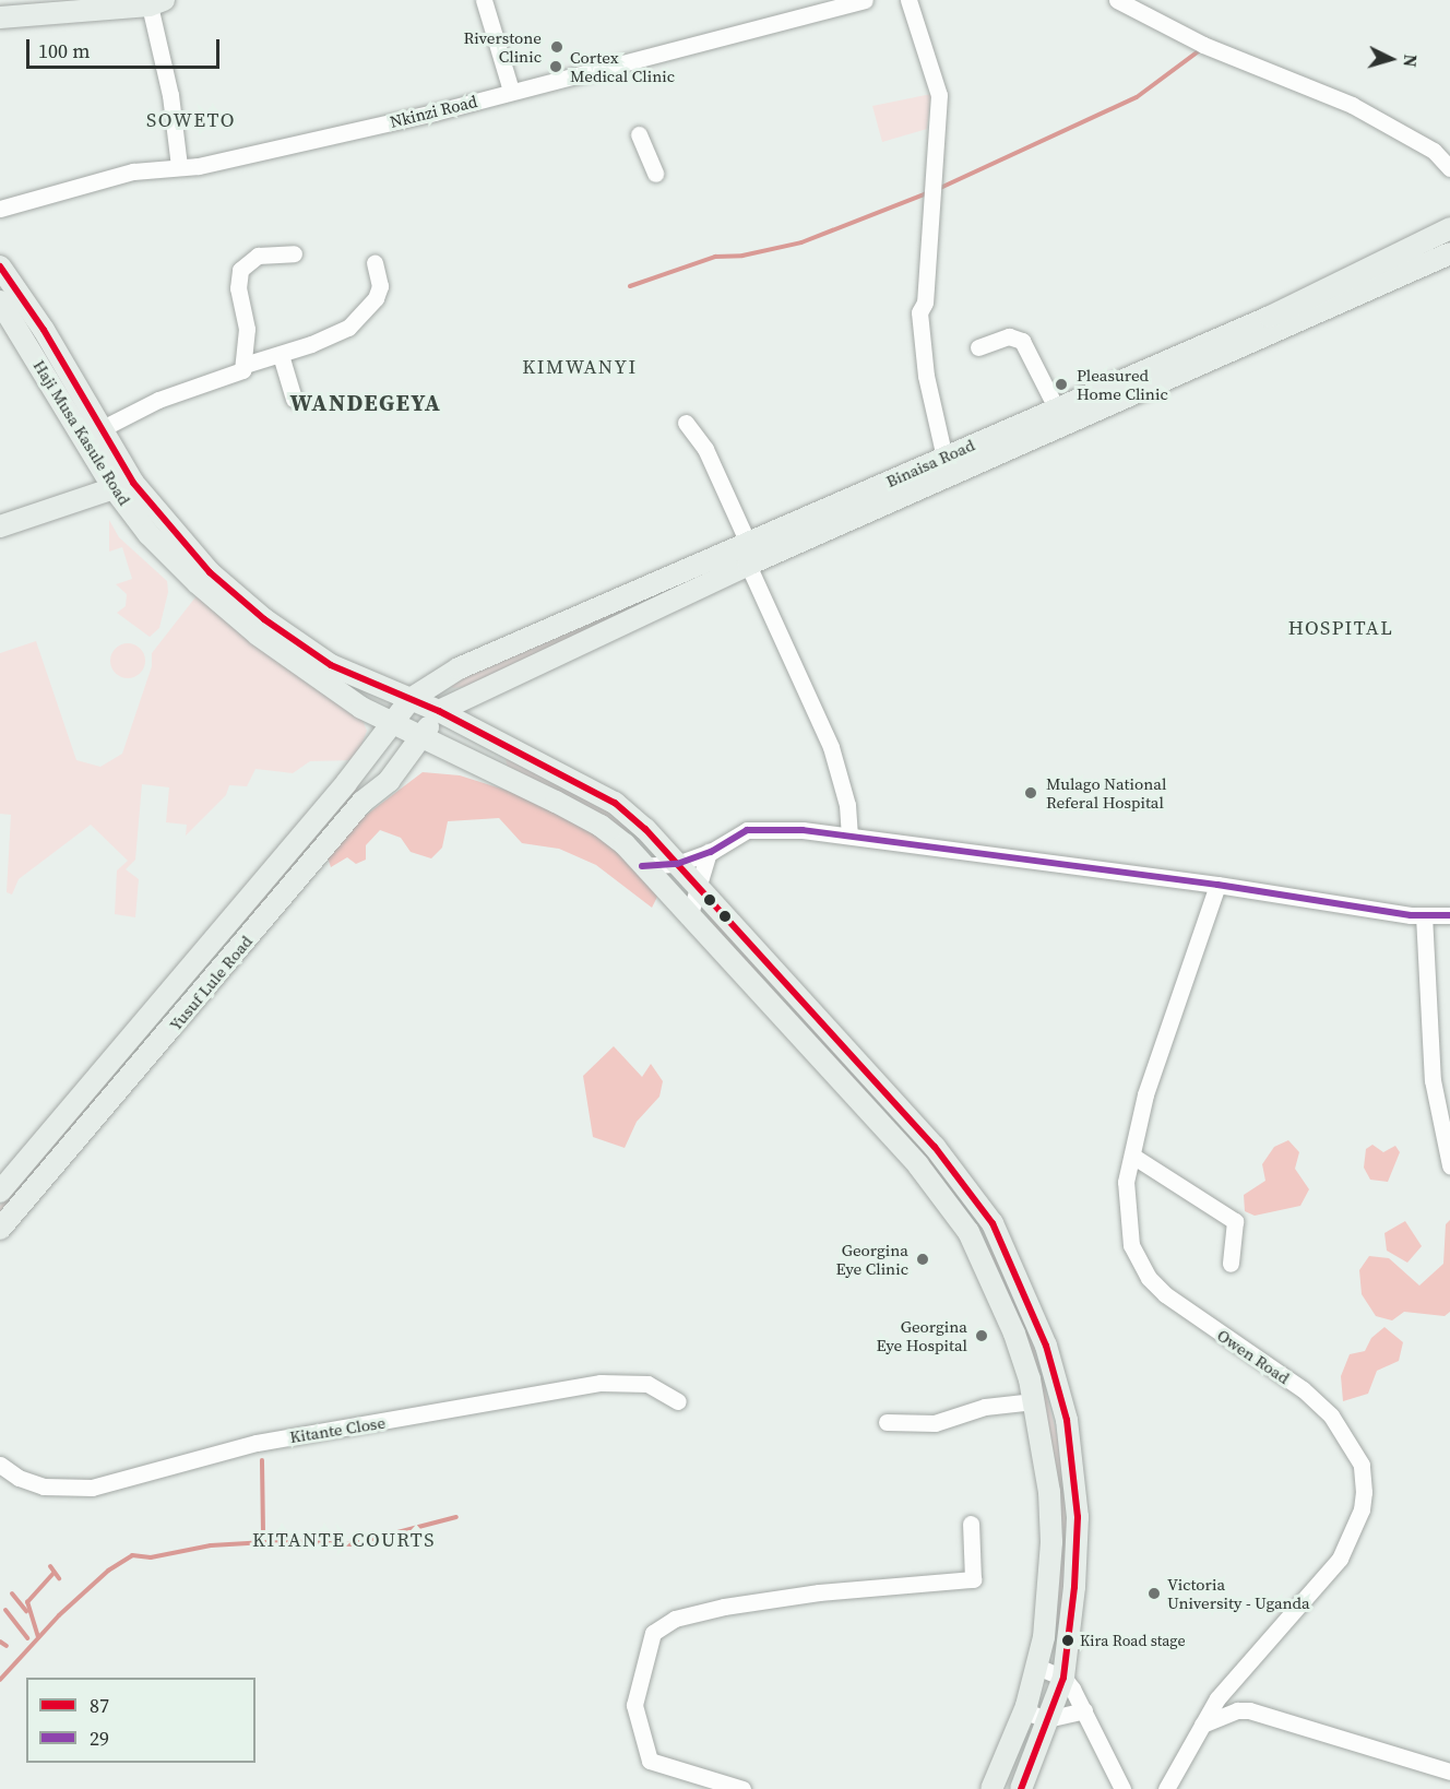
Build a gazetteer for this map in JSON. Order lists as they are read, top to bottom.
{
  "streets": {
    "main road": ["Haji Musa Kasule Road", "Binaisa Road", "Yusuf Lule Road"],
    "street": ["Nkinzi Road", "Owen Road", "Kitante Close"]
  },
  "crossings": [
    ["Haji Musa Kasule Road", "Binaisa Road"],
    ["Haji Musa Kasule Road", "Yusuf Lule Road"],
    ["Binaisa Road", "Yusuf Lule Road"]
  ],
  "districts": [
    "SOWETO",
    "KIMWANYI",
    "WANDEGEYA",
    "HOSPITAL",
    "KITANTE COURTS"
  ],
  "places": [
    "Riverstone Clinic",
    "Cortex Medical Clinic",
    "Pleasured Home Clinic",
    "Mulago National Referal Hospital",
    "Georgina Eye Clinic",
    "Georgina Eye Hospital",
    "Victoria University - Uganda",
    "Kira Road stage"
  ],
  "lines": ["transit line 87", "transit line 29"],
  "legend": ["87", "29"],
  "scale_bar": "100 m",
  "north": "right"
}
